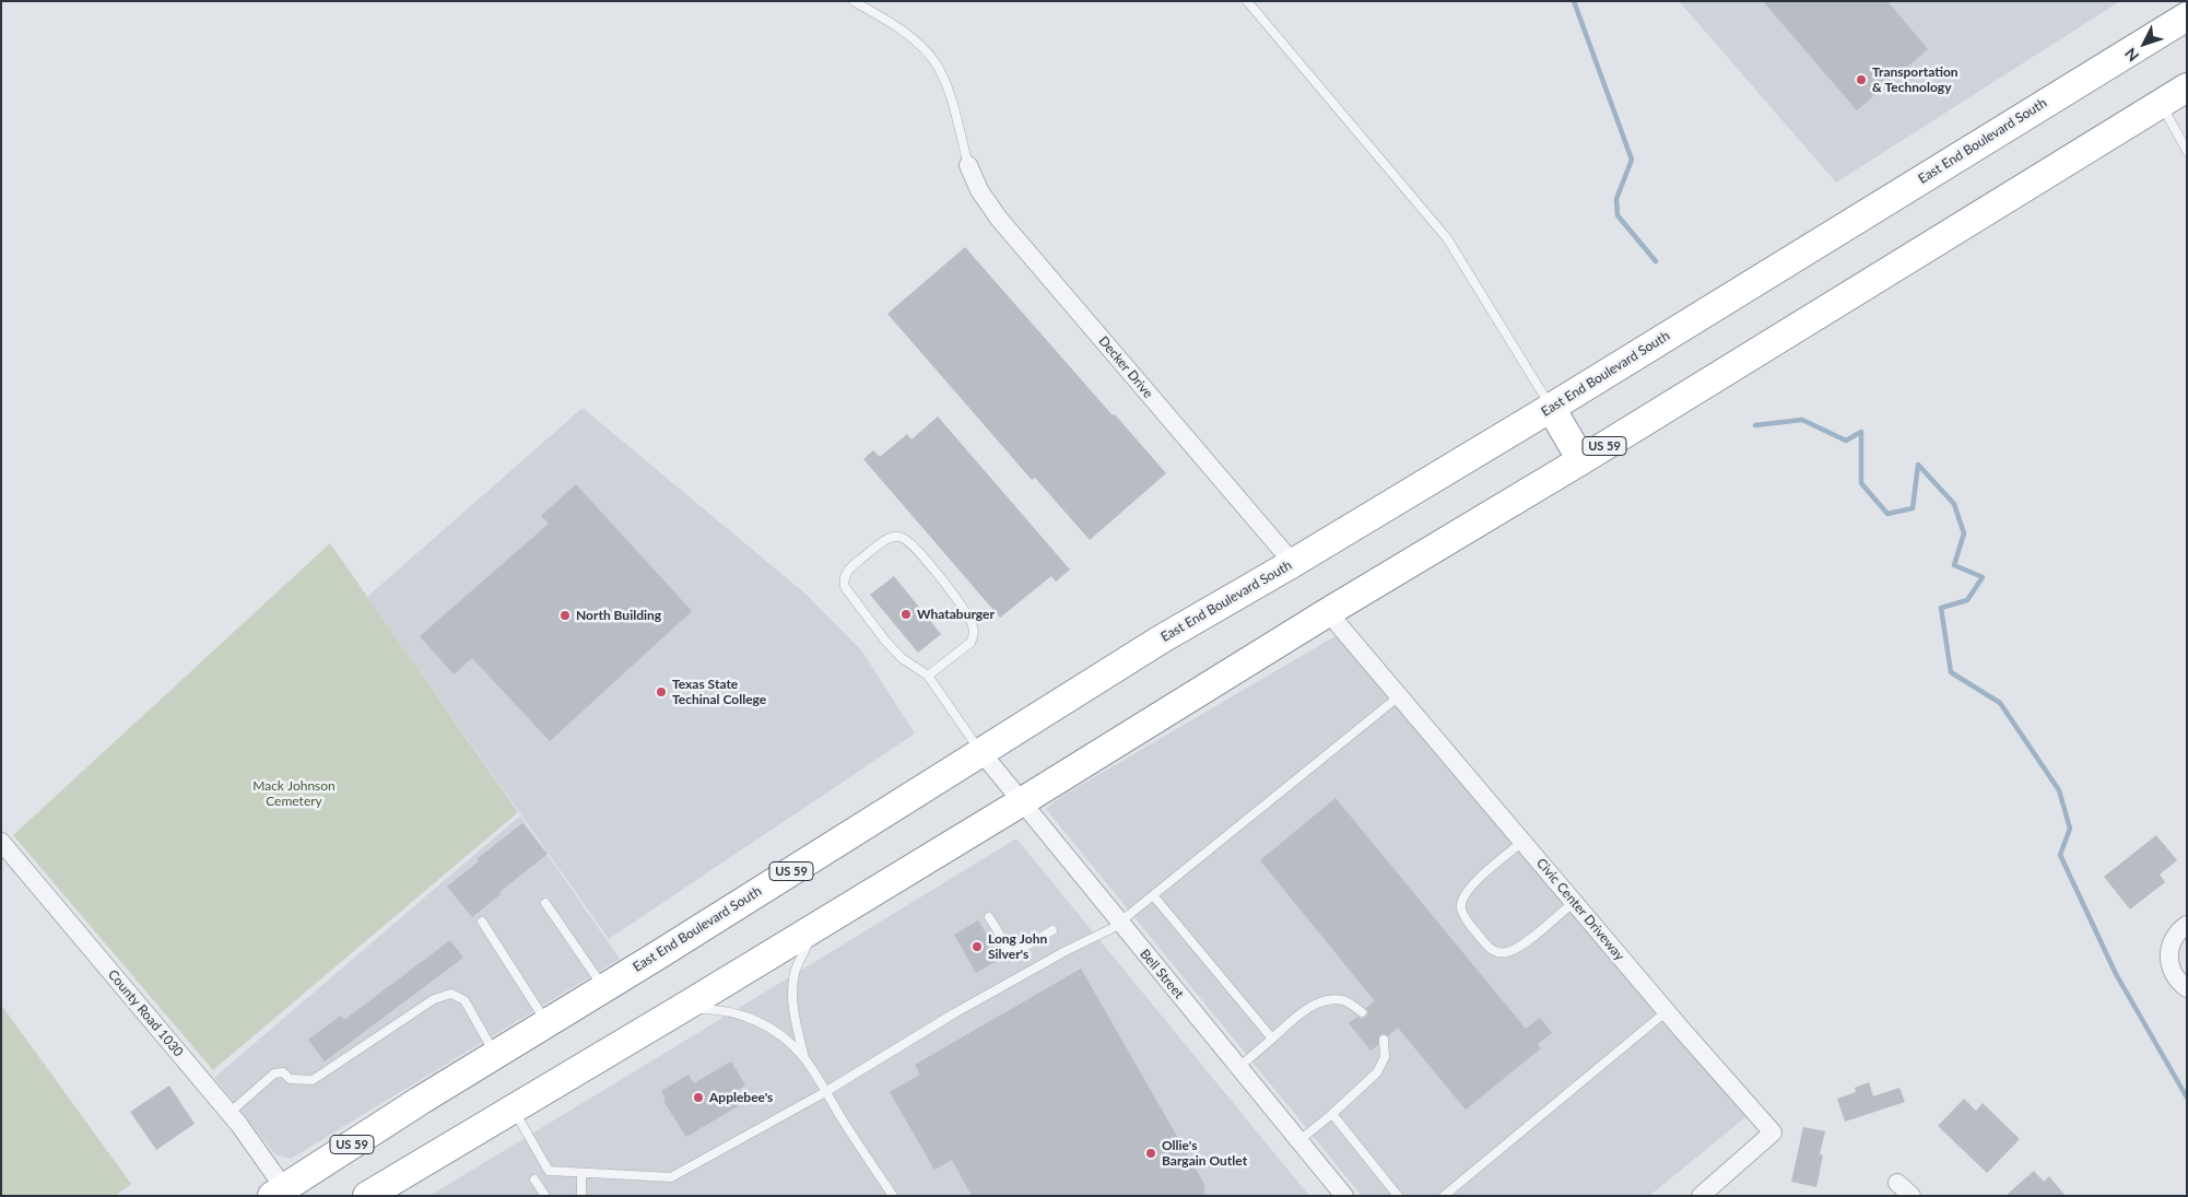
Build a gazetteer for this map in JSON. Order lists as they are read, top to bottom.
{
  "streets": {
    "highway": ["East End Boulevard South", "US 59"],
    "street": [
      "Decker Drive",
      "Civic Center Driveway",
      "Bell Street",
      "County Road 1030"
    ]
  },
  "crossings": [
    ["East End Boulevard South", "Decker Drive"],
    ["East End Boulevard South", "Bell Street"],
    ["East End Boulevard South", "County Road 1030"],
    ["US 59", "Civic Center Driveway"],
    ["US 59", "Bell Street"]
  ],
  "parks": ["Mack Johnson Cemetery"],
  "places": [
    "Transportation & Technology",
    "Whataburger",
    "North Building",
    "Texas State Techinal College",
    "Long John Silver's",
    "Applebee's",
    "Ollie's Bargain Outlet"
  ],
  "north": "bottom left"
}
